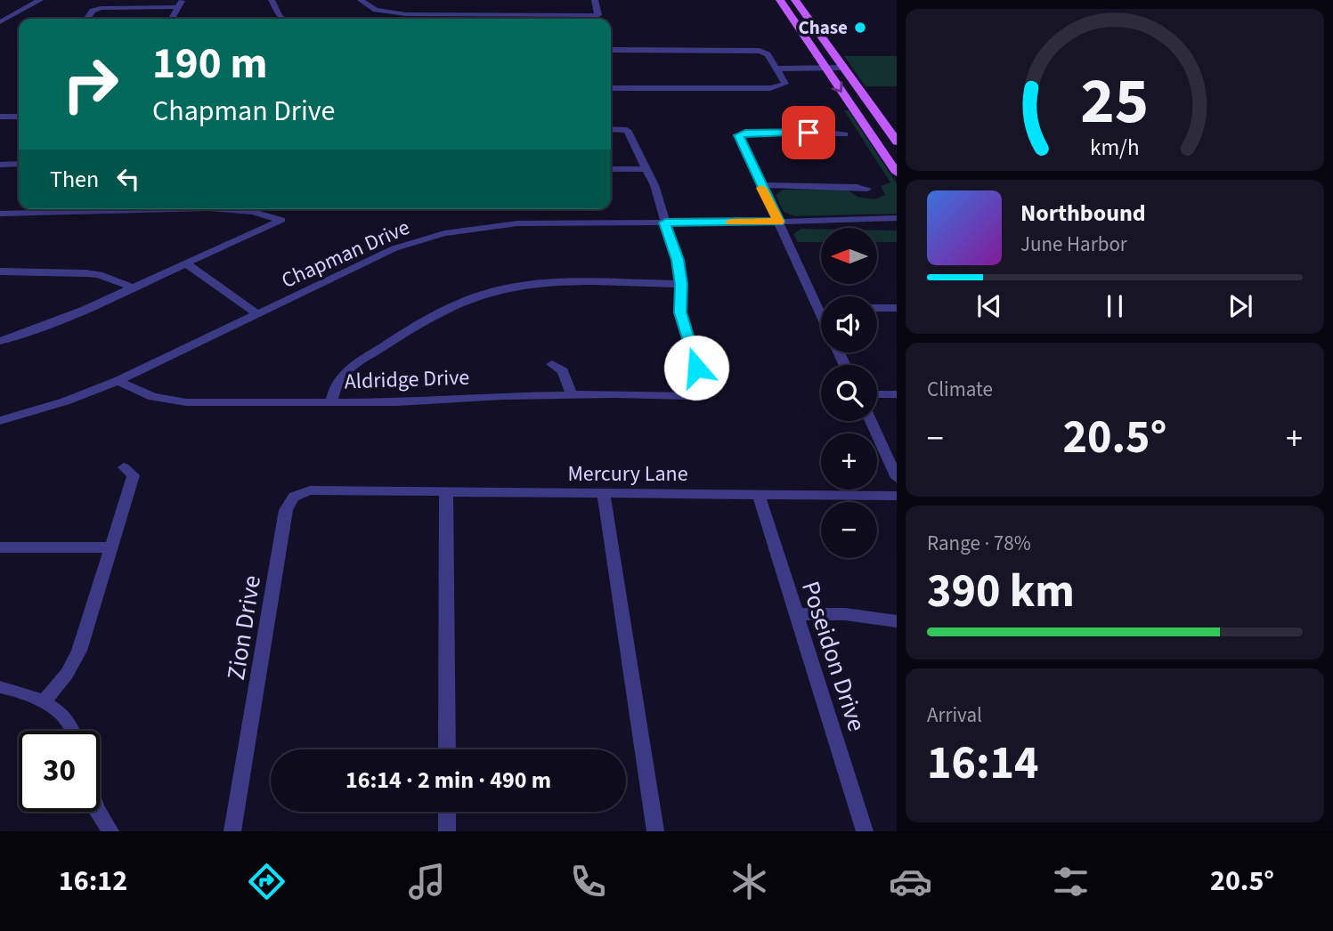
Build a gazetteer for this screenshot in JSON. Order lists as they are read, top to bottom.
{
  "streets": {
    "street": [
      "Chapman Drive",
      "Aldridge Drive",
      "Mercury Lane",
      "Zion Drive",
      "Poseidon Drive"
    ]
  },
  "crossings": [
    ["Chapman Drive", "Aldridge Drive"],
    ["Mercury Lane", "Zion Drive"],
    ["Mercury Lane", "Poseidon Drive"]
  ],
  "places": ["Chase"],
  "north": "left",
  "page": {
    "turn": ["190 m", "Chapman Drive"],
    "then": "Then",
    "song": ["Northbound", "June Harbor"],
    "map_buttons": ["+", "−"],
    "tile": [
      "Climate",
      ["Range · 78%", "390 km"],
      ["Arrival", "16:14"]
    ],
    "heat": ["−", "20.5°", "+"],
    "limit": "30",
    "trip": "16:14 · 2 min · 490 m",
    "tabs": ["16:12", "20.5°"],
    "gauge": ["25", "km/h"]
  }
}
